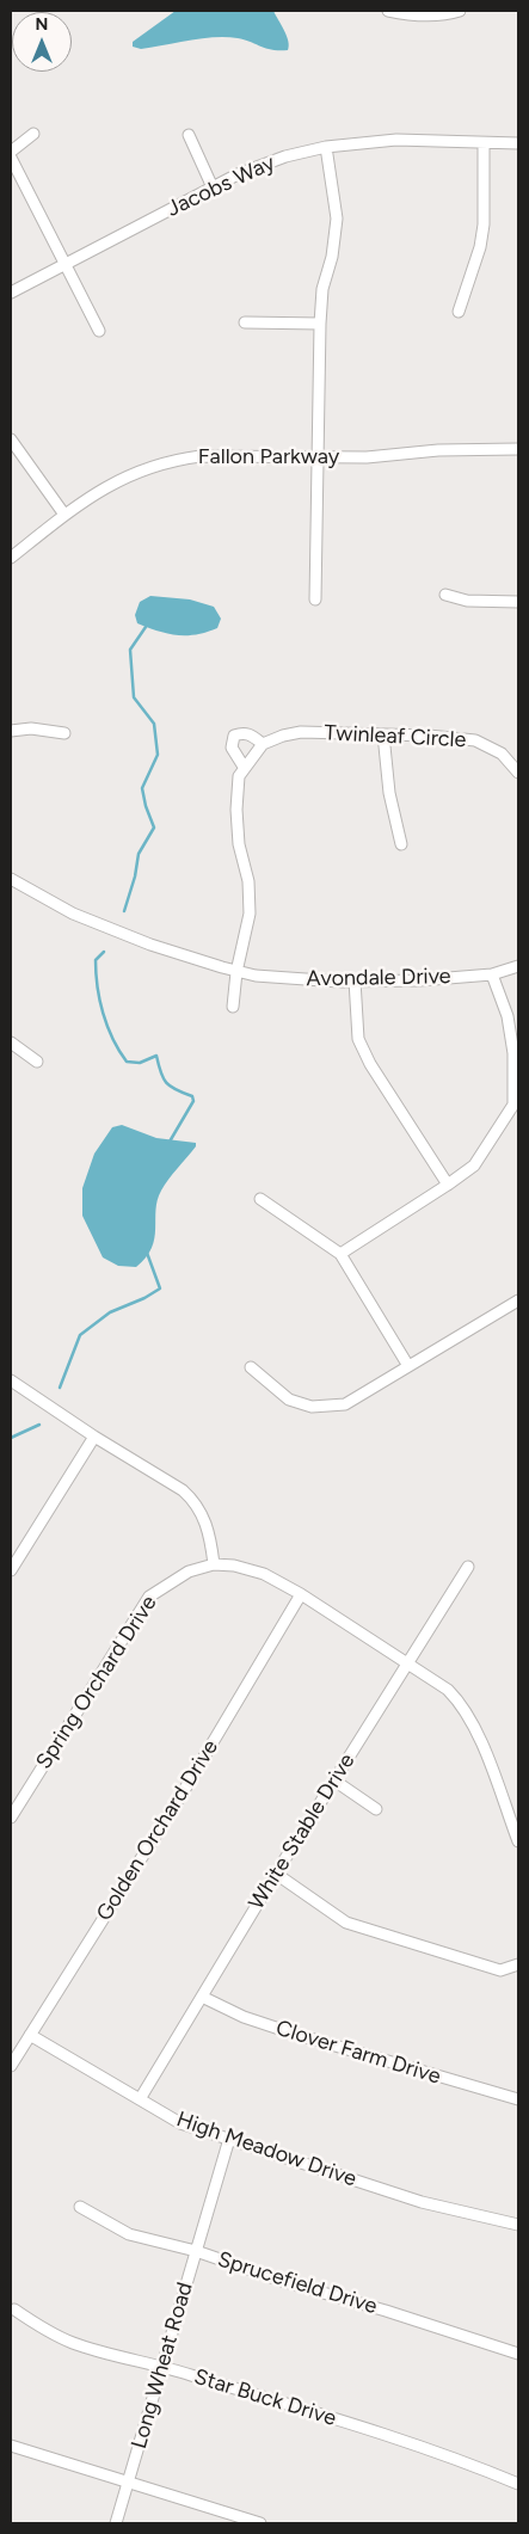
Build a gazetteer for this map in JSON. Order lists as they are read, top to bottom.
{
  "streets": {
    "street": [
      "Jacobs Way",
      "Fallon Parkway",
      "Twinleaf Circle",
      "Avondale Drive",
      "Spring Orchard Drive",
      "Golden Orchard Drive",
      "White Stable Drive",
      "Clover Farm Drive",
      "High Meadow Drive",
      "Sprucefield Drive",
      "Long Wheat Road",
      "Star Buck Drive"
    ]
  },
  "crossings": [
    ["Spring Orchard Drive", "Golden Orchard Drive"],
    ["Spring Orchard Drive", "White Stable Drive"],
    ["Golden Orchard Drive", "High Meadow Drive"],
    ["White Stable Drive", "Clover Farm Drive"],
    ["White Stable Drive", "High Meadow Drive"],
    ["High Meadow Drive", "Long Wheat Road"],
    ["Sprucefield Drive", "Long Wheat Road"],
    ["Long Wheat Road", "Star Buck Drive"]
  ],
  "north": "top"
}
